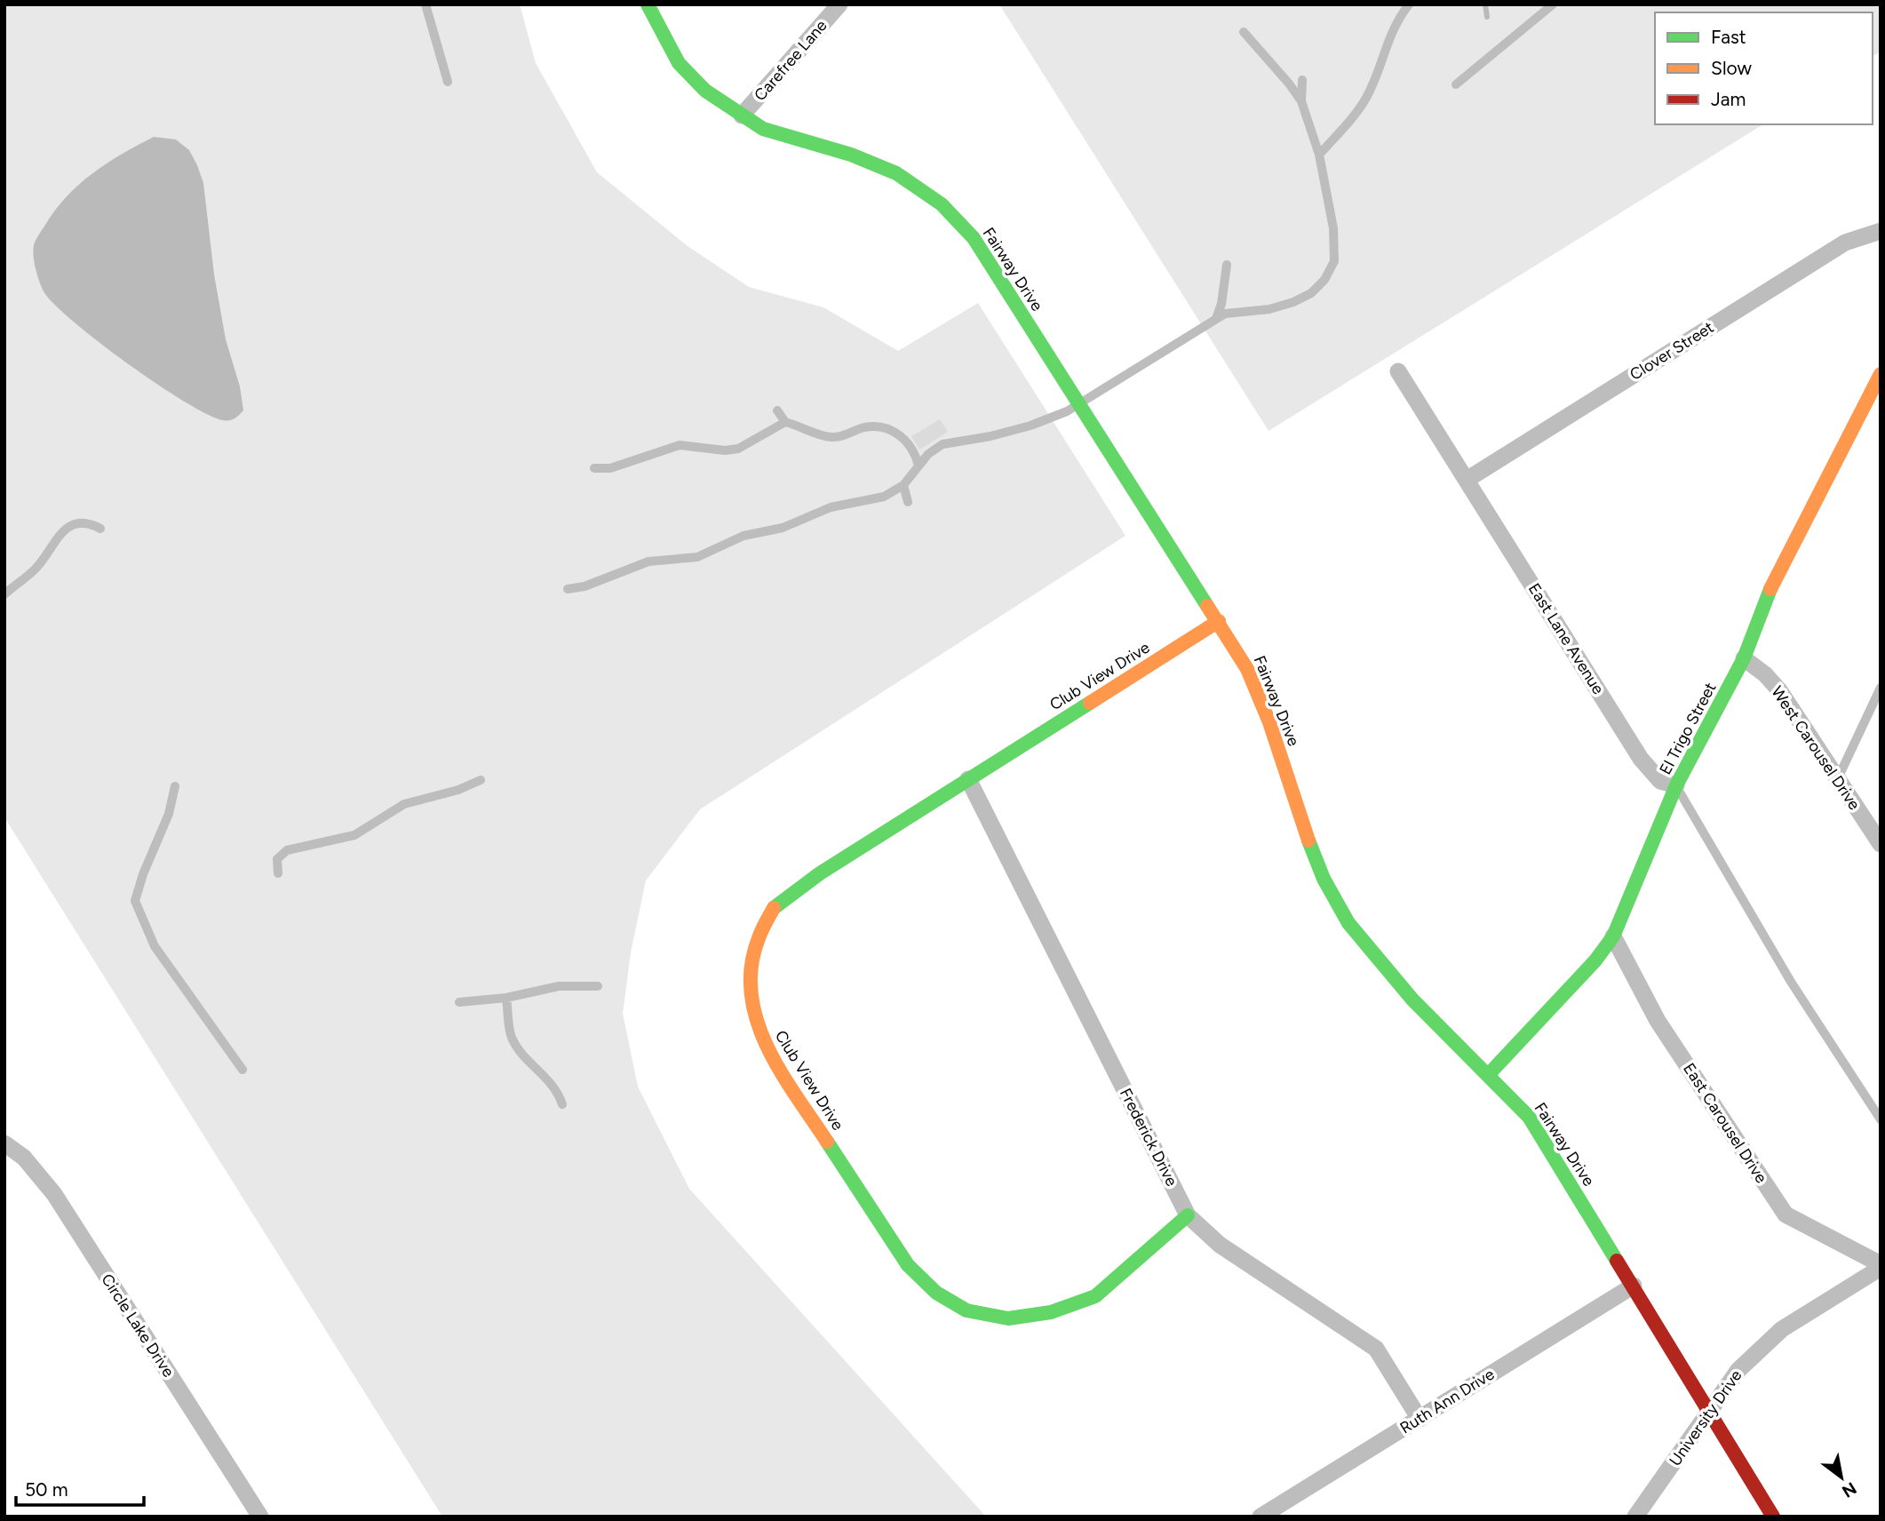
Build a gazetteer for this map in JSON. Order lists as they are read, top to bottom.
{
  "streets": {
    "street": [
      "Carefree Lane",
      "Fairway Drive",
      "Clover Street",
      "East Lane Avenue",
      "Club View Drive",
      "El Trigo Street",
      "West Carousel Drive",
      "East Carousel Drive",
      "Frederick Drive",
      "Circle Lake Drive",
      "Ruth Ann Drive",
      "University Drive"
    ]
  },
  "crossings": [
    ["Carefree Lane", "Fairway Drive"],
    ["Fairway Drive", "Club View Drive"],
    ["Fairway Drive", "El Trigo Street"],
    ["Fairway Drive", "Ruth Ann Drive"],
    ["Fairway Drive", "University Drive"],
    ["Clover Street", "East Lane Avenue"],
    ["East Lane Avenue", "El Trigo Street"],
    ["Club View Drive", "Frederick Drive"],
    ["El Trigo Street", "West Carousel Drive"],
    ["El Trigo Street", "East Carousel Drive"],
    ["East Carousel Drive", "University Drive"],
    ["Frederick Drive", "Ruth Ann Drive"]
  ],
  "legend": ["Fast", "Slow", "Jam"],
  "scale_bar": "50 m",
  "north": "bottom right"
}
